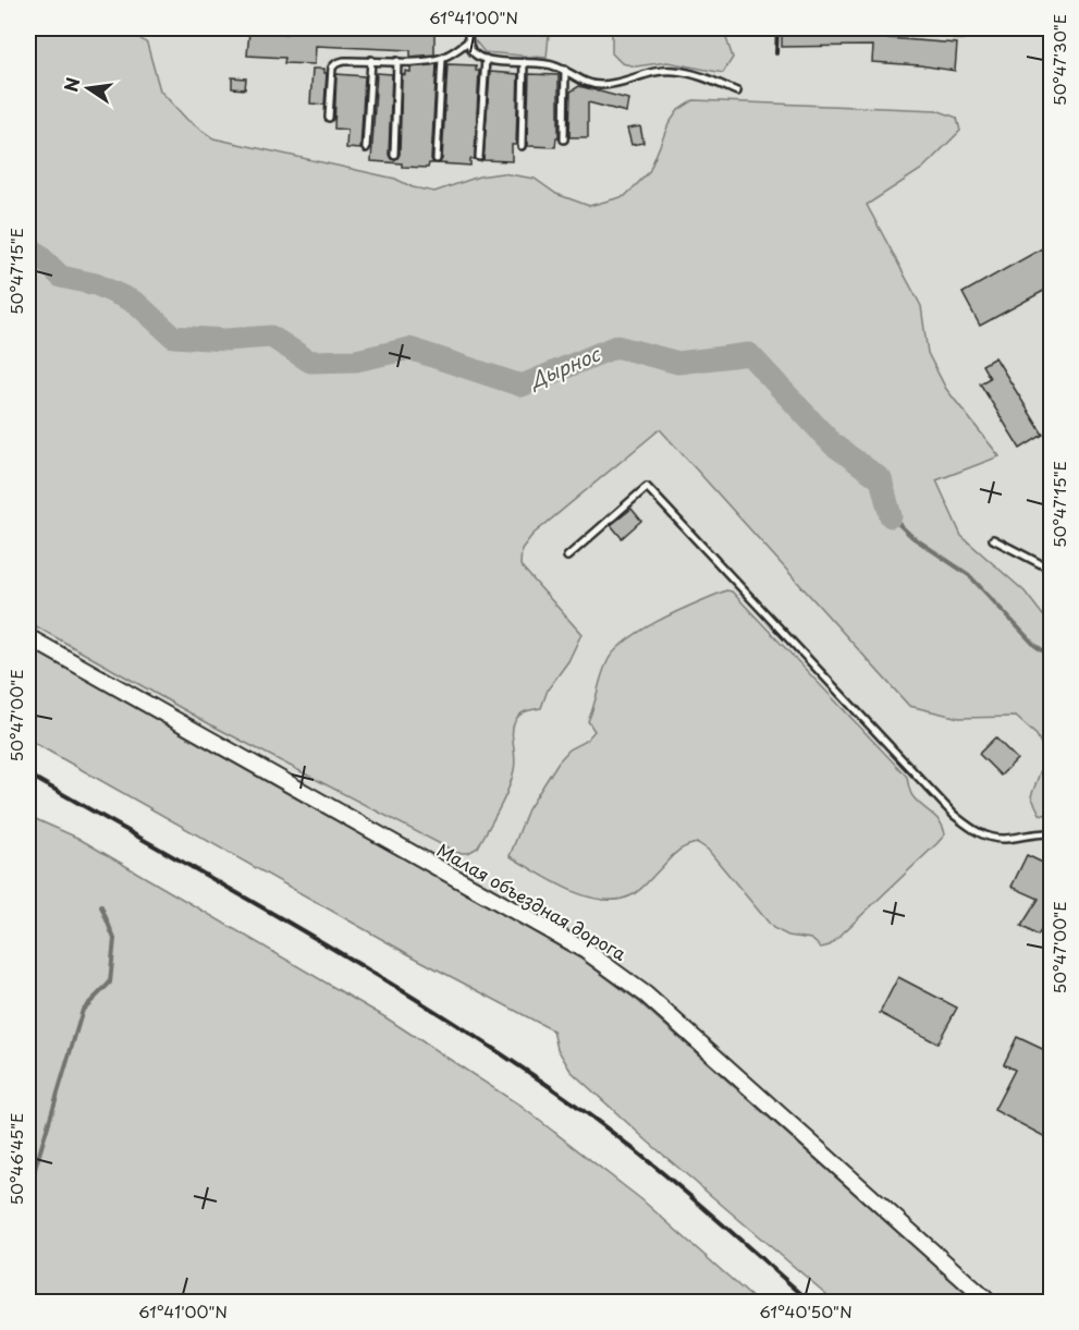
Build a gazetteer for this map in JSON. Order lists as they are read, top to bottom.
{
  "streets": {
    "street": ["Малая объездная дорога"]
  },
  "water": ["Дырнос"],
  "north": "left",
  "coordinates": [
    "61°41'00\"N",
    "50°47'30\"E",
    "50°47'15\"E",
    "50°47'00\"E",
    "50°46'45\"E",
    "61°40'50\"N"
  ]
}
